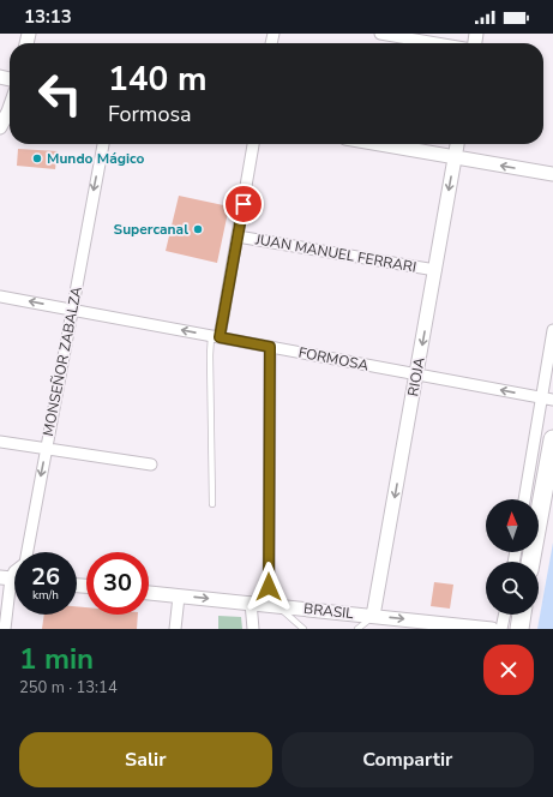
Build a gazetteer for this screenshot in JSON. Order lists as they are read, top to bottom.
{
  "streets": {
    "street": [
      "JUAN MANUEL FERRARI",
      "FORMOSA",
      "MONSEÑOR ZABALZA",
      "RIOJA",
      "BRASIL"
    ]
  },
  "crossings": [
    ["JUAN MANUEL FERRARI", "RIOJA"],
    ["FORMOSA", "MONSEÑOR ZABALZA"],
    ["FORMOSA", "RIOJA"],
    ["RIOJA", "BRASIL"]
  ],
  "one_way": [
    "FORMOSA",
    "MONSEÑOR ZABALZA",
    "RIOJA",
    "BRASIL"
  ],
  "places": ["Mundo Mágico", "Supercanal"],
  "north": "top",
  "page": {
    "status": "13:13",
    "turn": ["140 m", "Formosa"],
    "speed": "26 km/h",
    "limit": "30",
    "heading": ["1 min", "250 m · 13:14"],
    "buttons": ["Salir", "Compartir"]
  }
}
